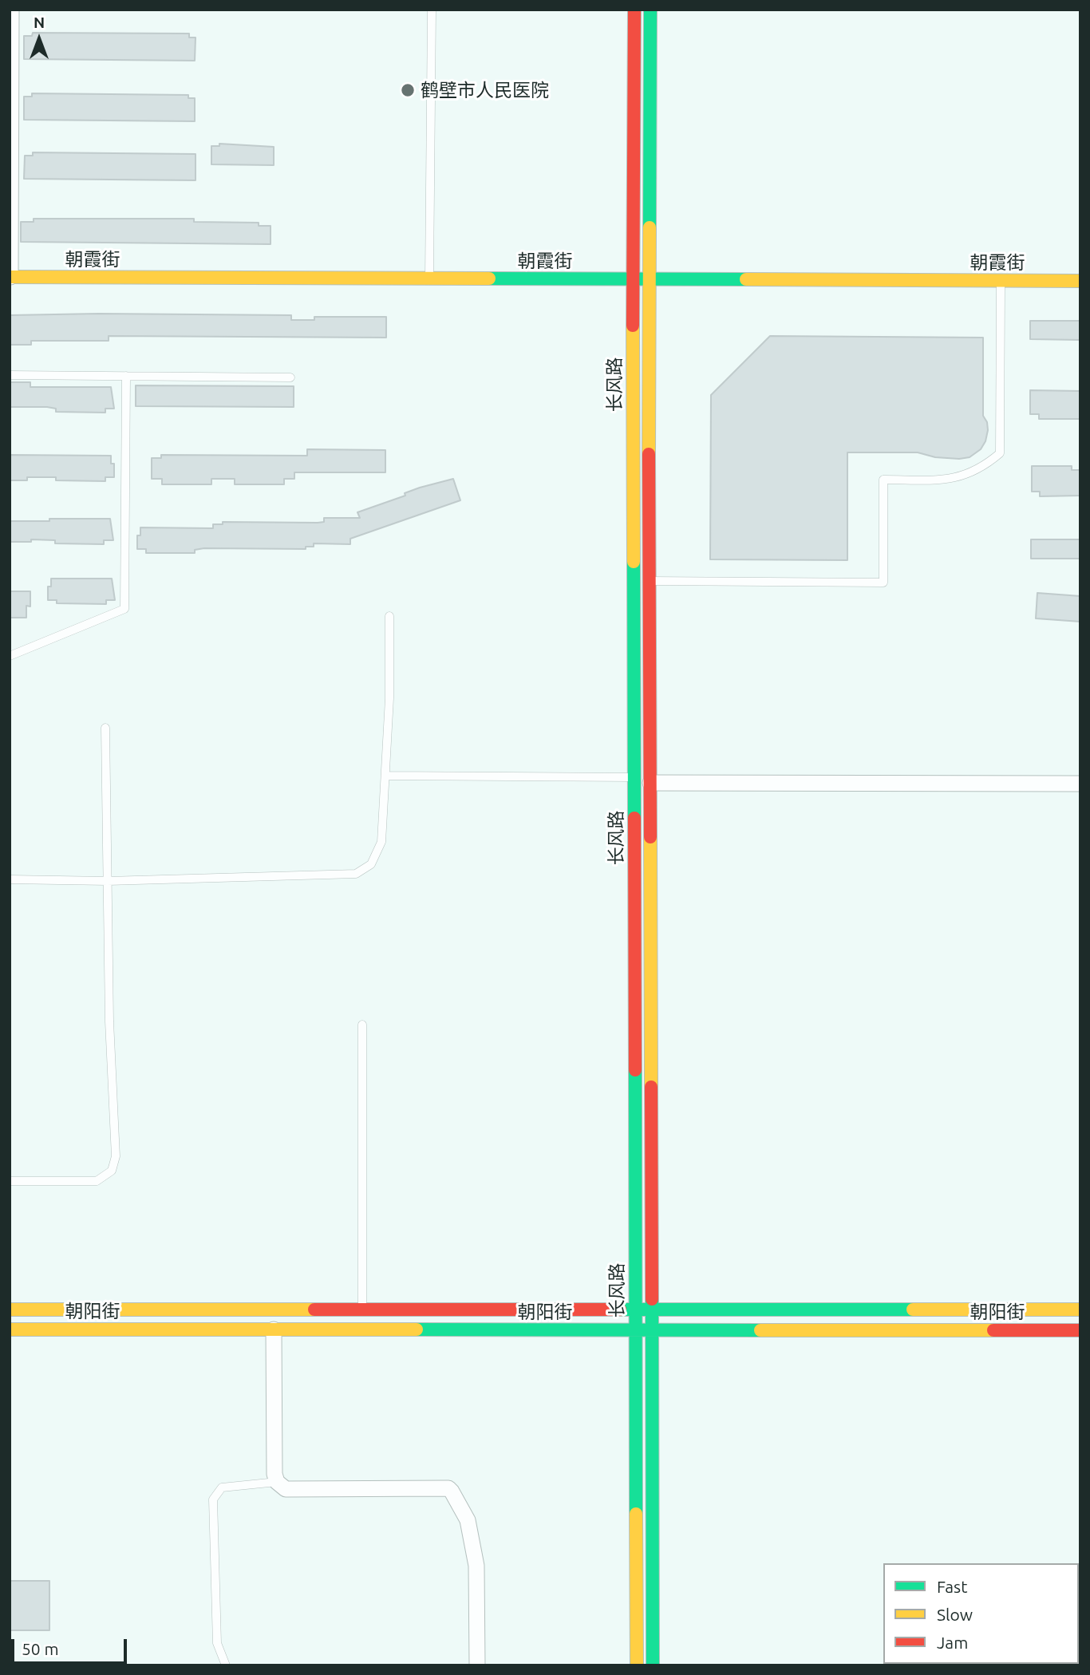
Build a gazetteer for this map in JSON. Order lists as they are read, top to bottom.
{
  "streets": {
    "main road": ["朝霞街", "长风路", "朝阳街"]
  },
  "crossings": [
    ["朝霞街", "长风路"],
    ["长风路", "朝阳街"]
  ],
  "places": ["鹤壁市人民医院"],
  "legend": ["Fast", "Slow", "Jam"],
  "scale_bar": "50 m",
  "north": "top"
}
